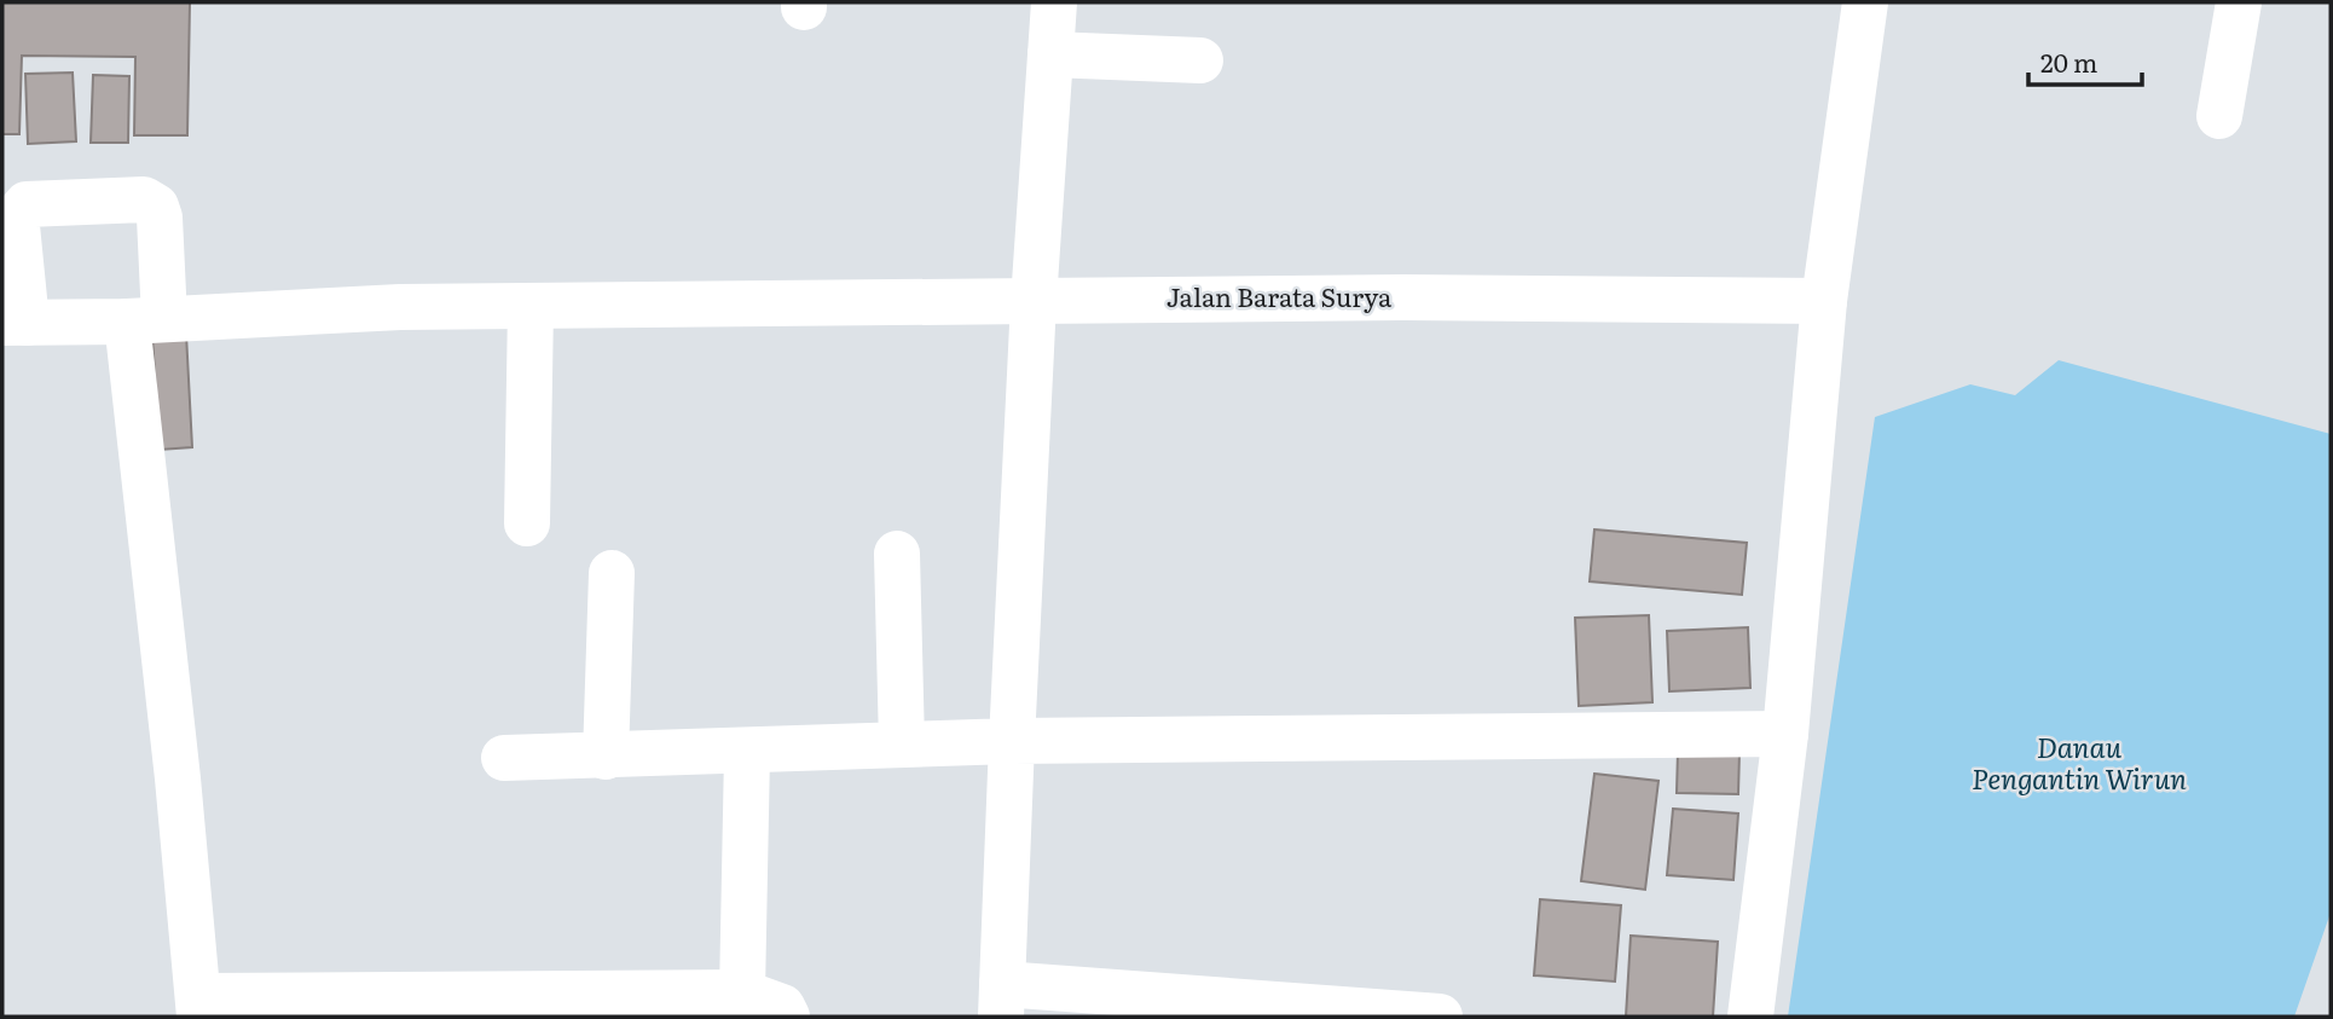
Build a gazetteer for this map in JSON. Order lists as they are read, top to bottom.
{
  "streets": {
    "street": ["Jalan Barata Surya"]
  },
  "water": ["Danau Pengantin Wirun"],
  "scale_bar": "20 m"
}
